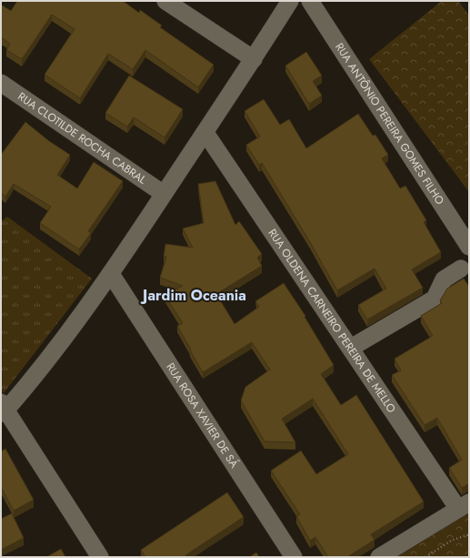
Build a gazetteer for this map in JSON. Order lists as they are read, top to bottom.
{
  "streets": {
    "street": [
      "RUA ANTÔNIO PEREIRA GOMES FILHO",
      "RUA CLOTILDE ROCHA CABRAL",
      "RUA OLDENA CARNEIRO PEREIRA DE MELLO",
      "RUA ROSA XAVIER DE SÁ"
    ]
  },
  "districts": ["Jardim Oceania"]
}
